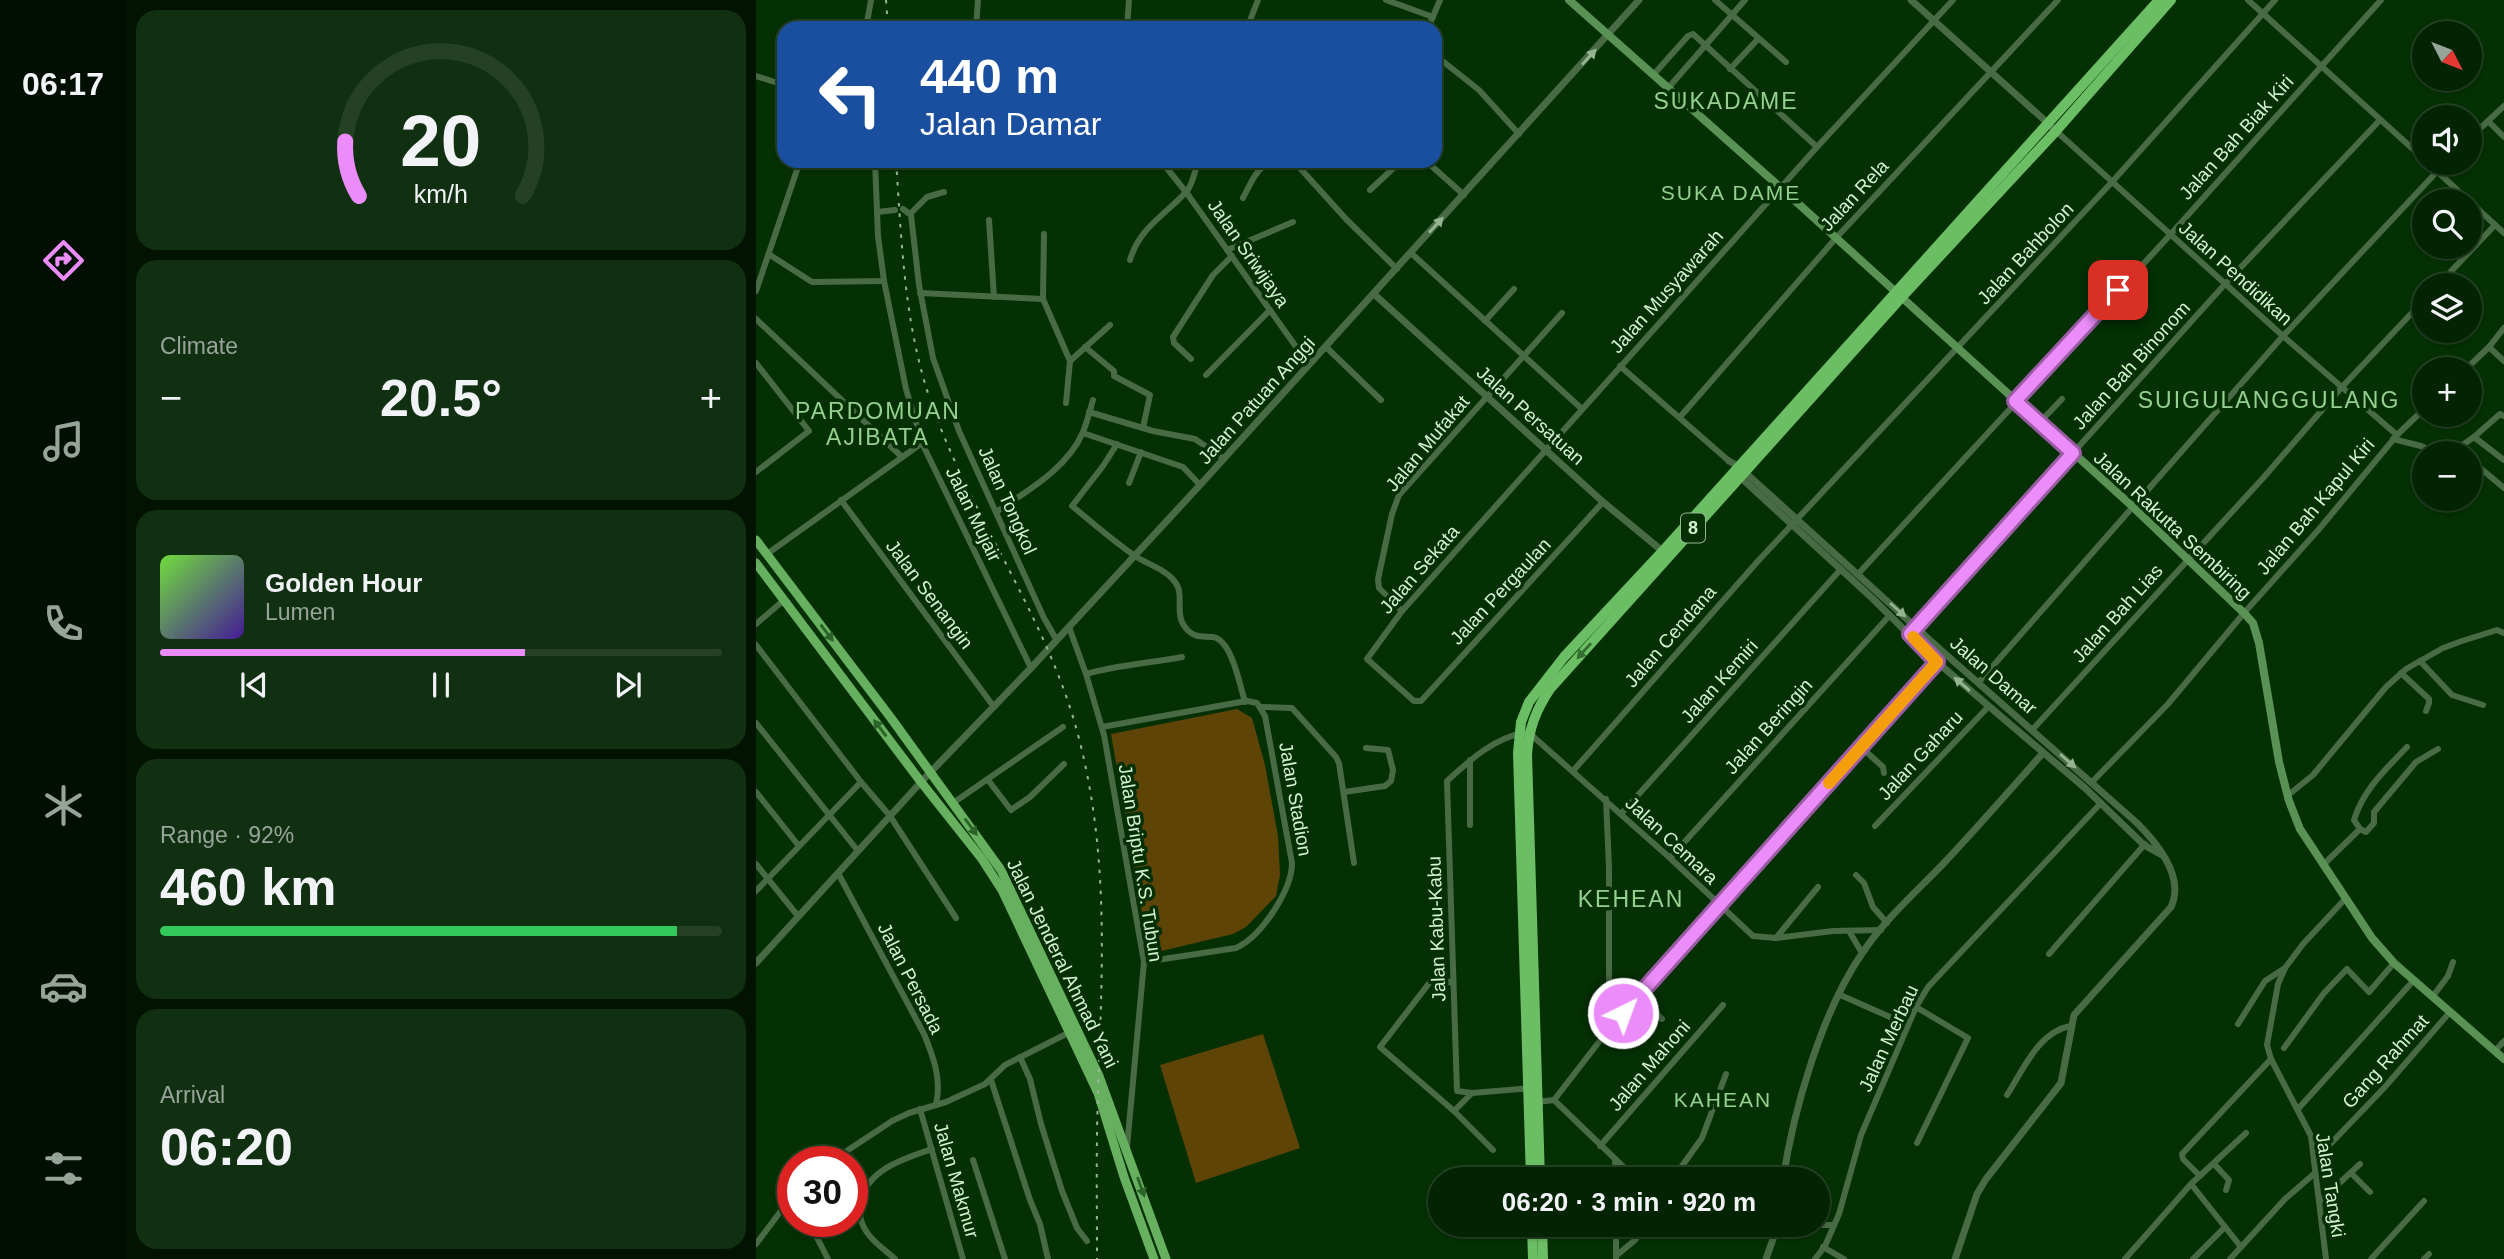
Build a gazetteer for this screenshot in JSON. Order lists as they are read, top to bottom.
{
  "streets": {
    "highway": ["8"],
    "main road": ["Jalan Rakutta Sembiring", "Jalan Jenderal Ahmad Yani"],
    "street": [
      "Jalan Bah Biak Kiri",
      "Jalan Rela",
      "Jalan Sriwijaya",
      "Jalan Bahbolon",
      "Jalan Pendidikan",
      "Jalan Musyawarah",
      "Jalan Bah Binonom",
      "Jalan Patuan Anggi",
      "Jalan Persatuan",
      "Jalan Mufakat",
      "Jalan Tongkol",
      "Jalan Bah Kapul Kiri",
      "Jalan Mujair",
      "Jalan Sekata",
      "Jalan Pergaulan",
      "Jalan Senangin",
      "Jalan Bah Lias",
      "Jalan Cendana",
      "Jalan Damar",
      "Jalan Kemiri",
      "Jalan Beringin",
      "Jalan Gaharu",
      "Jalan Stadion",
      "Jalan Cemara",
      "Jalan Briptu K.S. Tubun",
      "Jalan Kabu-Kabu",
      "Jalan Persada",
      "Jalan Merbau",
      "Gang Rahmat",
      "Jalan Mahoni",
      "Jalan Makmur",
      "Jalan Tangki"
    ]
  },
  "crossings": [
    ["Jalan Bah Biak Kiri", "Jalan Pendidikan"],
    ["Jalan Bah Biak Kiri", "Jalan Rakutta Sembiring"],
    ["Jalan Bah Biak Kiri", "Jalan Damar"],
    ["Jalan Rela", "Jalan Pendidikan"],
    ["Jalan Rela", "Jalan Rakutta Sembiring"],
    ["Jalan Sriwijaya", "Jalan Patuan Anggi"],
    ["Jalan Bahbolon", "Jalan Pendidikan"],
    ["Jalan Bahbolon", "Jalan Rakutta Sembiring"],
    ["Jalan Bahbolon", "Jalan Cendana"],
    ["Jalan Bahbolon", "Jalan Damar"],
    ["Jalan Pendidikan", "Jalan Musyawarah"],
    ["Jalan Pendidikan", "Jalan Bah Binonom"],
    ["Jalan Pendidikan", "Jalan Bah Kapul Kiri"],
    ["Jalan Pendidikan", "8"],
    ["Jalan Pendidikan", "Jalan Bah Lias"],
    ["Jalan Musyawarah", "Jalan Persatuan"],
    ["Jalan Musyawarah", "Jalan Rakutta Sembiring"],
    ["Jalan Musyawarah", "Jalan Sekata"],
    ["Jalan Bah Binonom", "Jalan Rakutta Sembiring"],
    ["Jalan Bah Binonom", "Jalan Damar"],
    ["Jalan Patuan Anggi", "Jalan Persatuan"],
    ["Jalan Patuan Anggi", "Jalan Tongkol"],
    ["Jalan Patuan Anggi", "Jalan Mujair"],
    ["Jalan Patuan Anggi", "Jalan Rakutta Sembiring"],
    ["Jalan Patuan Anggi", "Jalan Senangin"],
    ["Jalan Patuan Anggi", "Jalan Briptu K.S. Tubun"],
    ["Jalan Patuan Anggi", "Jalan Jenderal Ahmad Yani"],
    ["Jalan Patuan Anggi", "Jalan Persada"],
    ["Jalan Persatuan", "Jalan Mufakat"],
    ["Jalan Persatuan", "8"],
    ["Jalan Persatuan", "Jalan Sekata"],
    ["Jalan Persatuan", "Jalan Pergaulan"],
    ["Jalan Mufakat", "Jalan Sekata"],
    ["Jalan Bah Kapul Kiri", "Jalan Rakutta Sembiring"],
    ["Jalan Bah Kapul Kiri", "Jalan Damar"],
    ["Jalan Rakutta Sembiring", "8"],
    ["Jalan Rakutta Sembiring", "Jalan Bah Lias"],
    ["Jalan Rakutta Sembiring", "Gang Rahmat"],
    ["Jalan Rakutta Sembiring", "Jalan Tangki"],
    ["8", "Jalan Damar"],
    ["8", "Jalan Cemara"],
    ["8", "Jalan Kabu-Kabu"],
    ["Jalan Sekata", "Jalan Pergaulan"],
    ["Jalan Bah Lias", "Jalan Damar"],
    ["Jalan Cendana", "Jalan Damar"],
    ["Jalan Cendana", "Jalan Cemara"],
    ["Jalan Damar", "Jalan Kemiri"],
    ["Jalan Damar", "Jalan Beringin"],
    ["Jalan Damar", "Jalan Gaharu"],
    ["Jalan Damar", "Jalan Merbau"],
    ["Jalan Kemiri", "Jalan Cemara"],
    ["Jalan Beringin", "Jalan Cemara"],
    ["Jalan Stadion", "Jalan Briptu K.S. Tubun"],
    ["Jalan Cemara", "Jalan Kabu-Kabu"],
    ["Jalan Briptu K.S. Tubun", "Jalan Jenderal Ahmad Yani"],
    ["Gang Rahmat", "Jalan Tangki"]
  ],
  "districts": [
    "SUKADAME",
    "SUKA DAME",
    "SUIGULANGGULANG",
    "PARDOMUAN AJIBATA",
    "KEHEAN",
    "KAHEAN"
  ],
  "north": "bottom right",
  "page": {
    "tabs": "06:17",
    "map_buttons": ["+", "−"],
    "turn": ["440 m", "Jalan Damar"],
    "tile": [
      "Climate",
      ["Range · 92%", "460 km"],
      ["Arrival", "06:20"]
    ],
    "heat": ["−", "20.5°", "+"],
    "song": ["Golden Hour", "Lumen"],
    "limit": "30",
    "trip": "06:20 · 3 min · 920 m",
    "gauge": ["20", "km/h"]
  }
}
